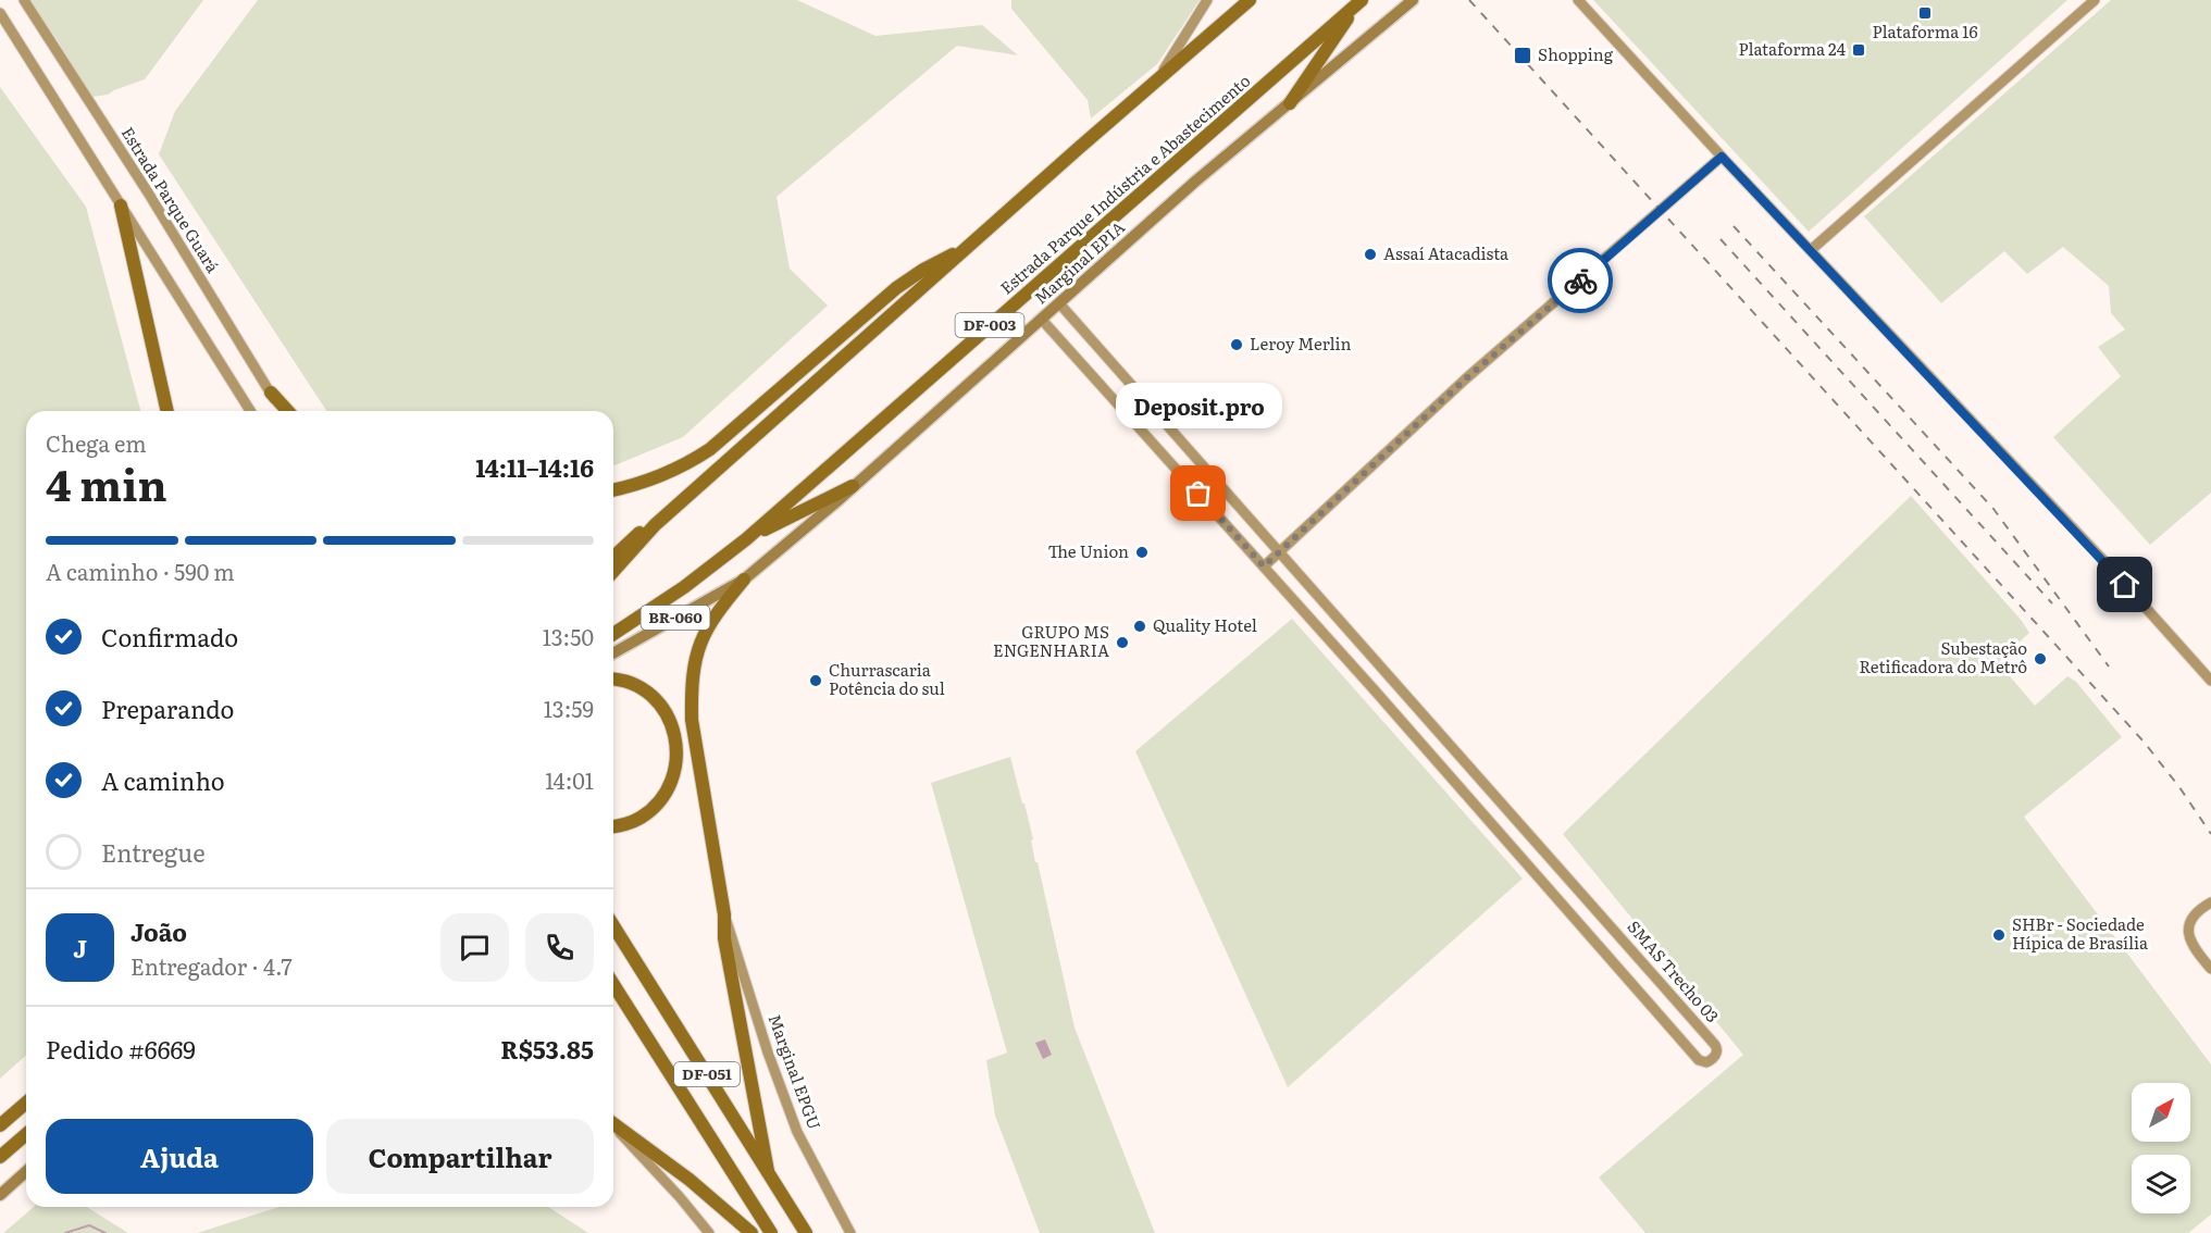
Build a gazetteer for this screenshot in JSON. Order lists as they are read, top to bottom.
{
  "streets": {
    "highway": ["Estrada Parque Indústria e Abastecimento", "DF-003", "DF-051"],
    "main road": ["Marginal EPIA", "BR-060"],
    "street": ["Estrada Parque Guará", "SMAS Trecho 03", "Marginal EPGU"]
  },
  "crossings": [
    ["Marginal EPIA", "SMAS Trecho 03"]
  ],
  "places": {
    "transit": ["Plataforma 16", "Plataforma 24", "Shopping"],
    "other": [
      "Assaí Atacadista",
      "Leroy Merlin",
      "Deposit.pro",
      "The Union",
      "Quality Hotel",
      "GRUPO MS ENGENHARIA",
      "Subestação Retificadora do Metrô",
      "Churrascaria Potência do sul",
      "SHBr - Sociedade Hípica de Brasília"
    ]
  },
  "north": "top right",
  "page": {
    "bubble": "Deposit.pro",
    "heading": ["4 min", "Chega em", "14:11–14:16"],
    "panel": [
      "João",
      "Entregador · 4.7",
      "Pedido #6669",
      "R$53.85"
    ],
    "bar": "A caminho · 590 m",
    "list": [
      ["Confirmado", "13:50"],
      ["Preparando", "13:59"],
      ["A caminho", "14:01"],
      "Entregue"
    ],
    "round": "J",
    "buttons": ["Ajuda", "Compartilhar"]
  }
}
